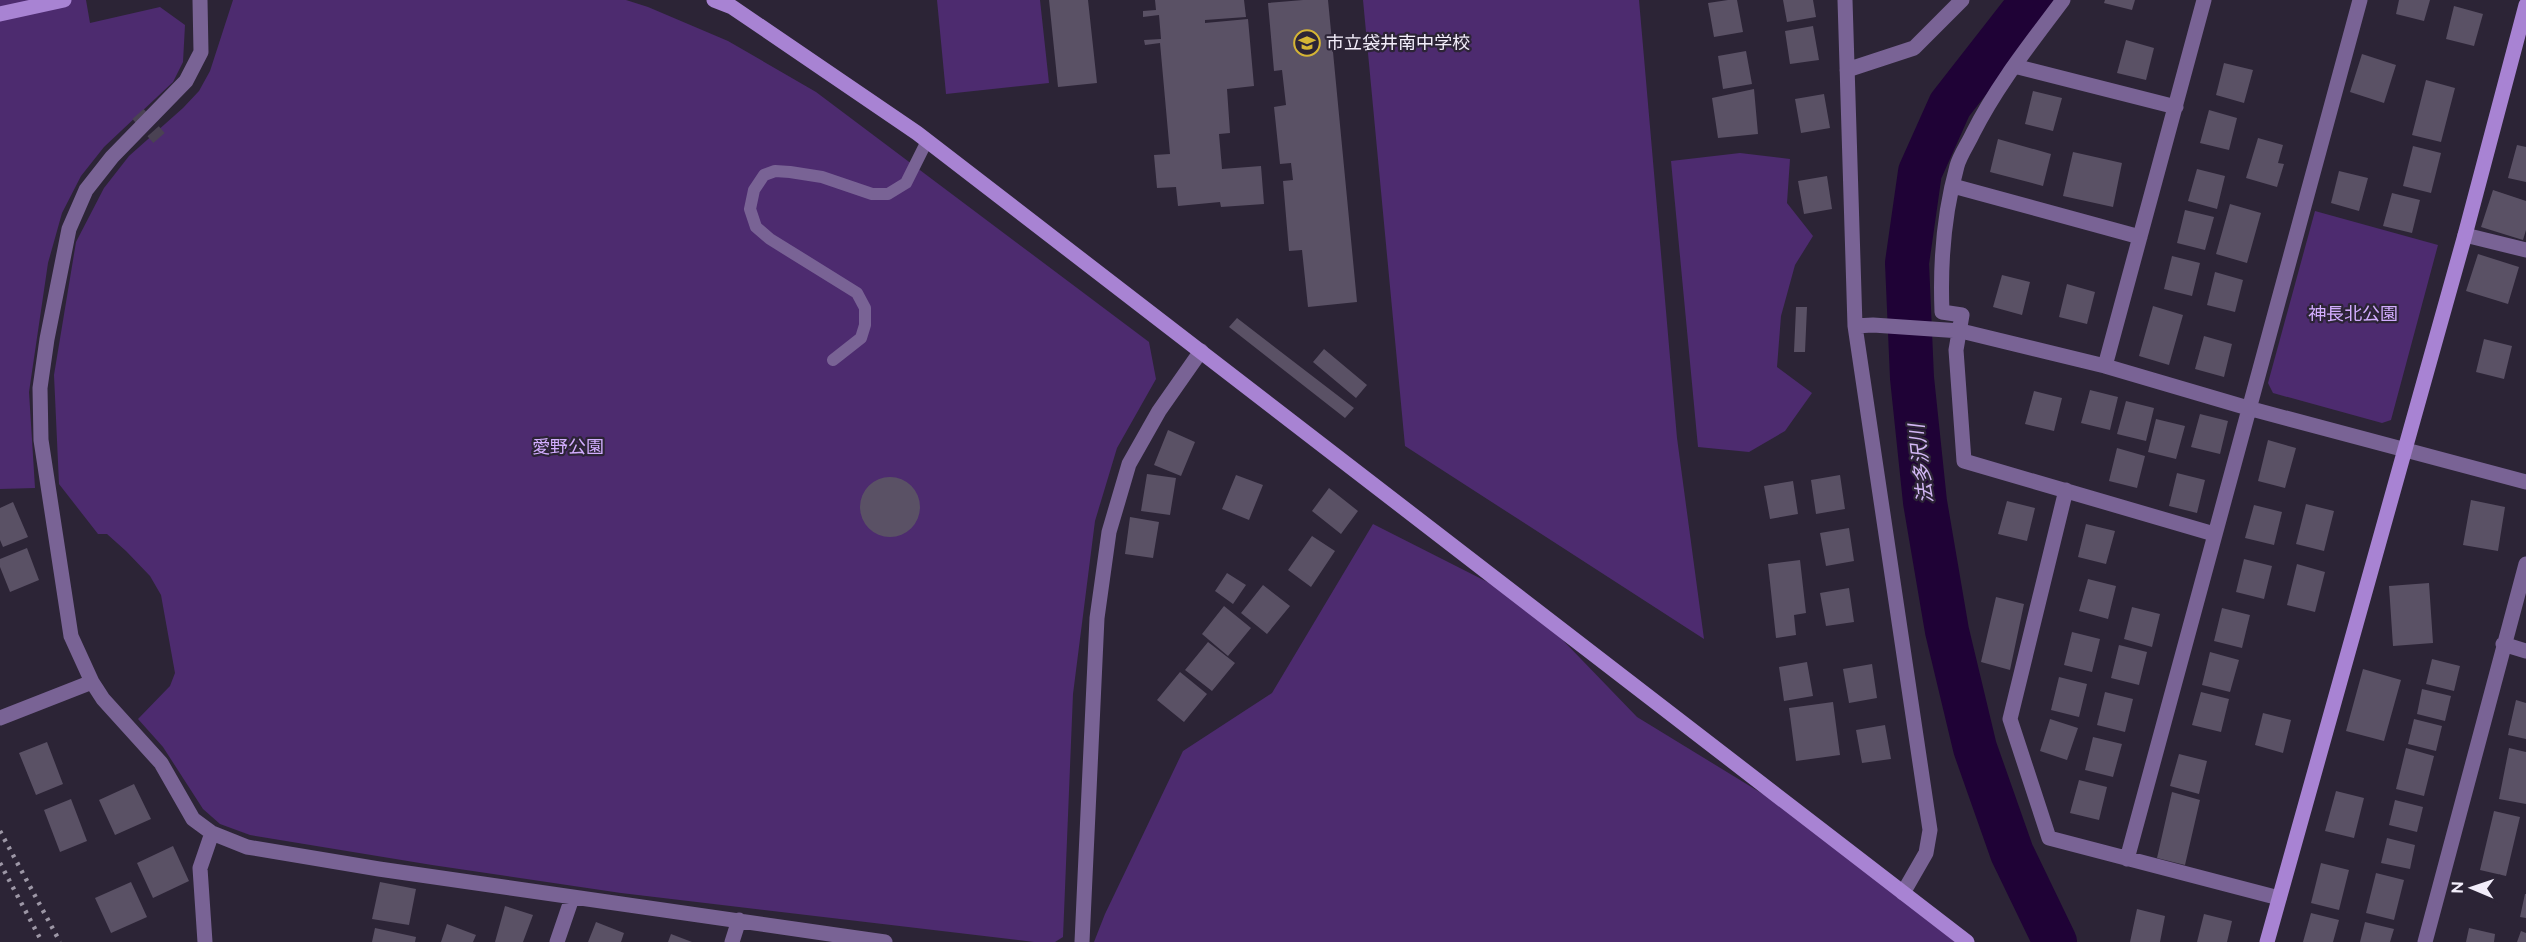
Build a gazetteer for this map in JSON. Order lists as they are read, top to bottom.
{
  "water": ["法多沢川"],
  "parks": ["神長北公園", "愛野公園"],
  "places": {
    "school or university": ["市立袋井南中学校"]
  },
  "north": "left"
}
